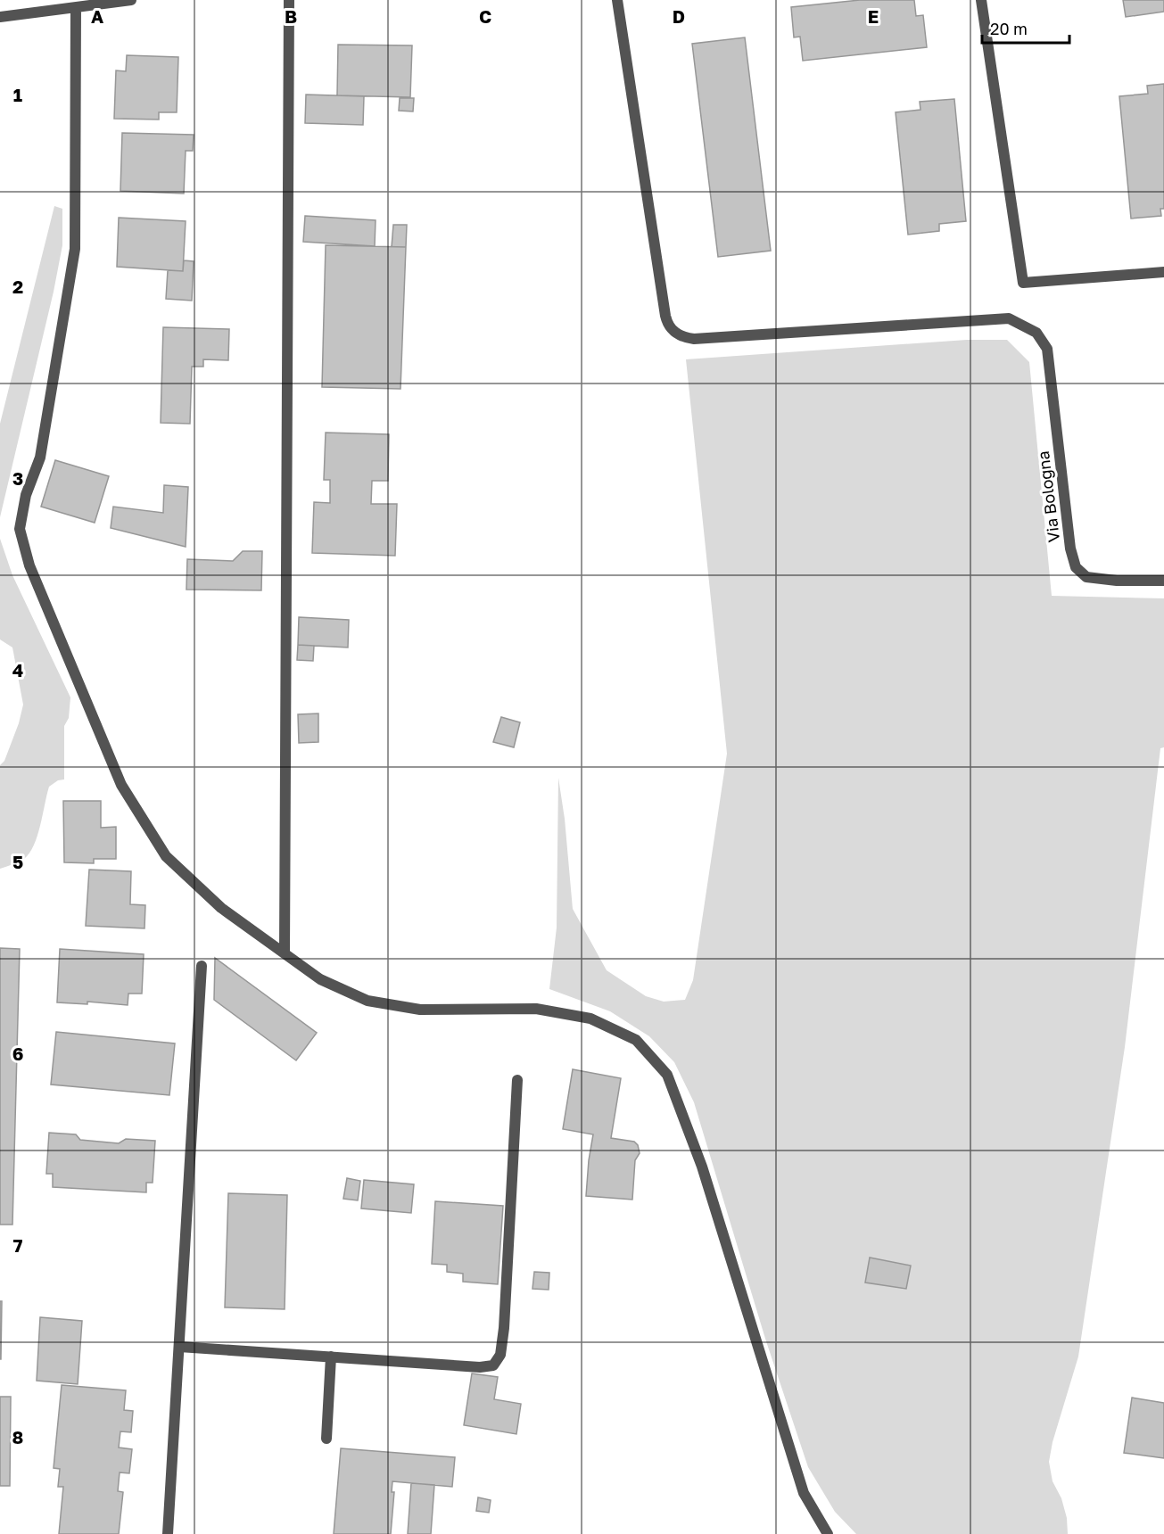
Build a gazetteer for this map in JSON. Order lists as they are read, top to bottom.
{
  "streets": {
    "street": ["Via Bologna"]
  },
  "scale_bar": "20 m",
  "grid": {
    "columns": [
      "A",
      "B",
      "C",
      "D",
      "E"
    ],
    "rows": [
      "1",
      "2",
      "3",
      "4",
      "5",
      "6",
      "7",
      "8"
    ]
  }
}
